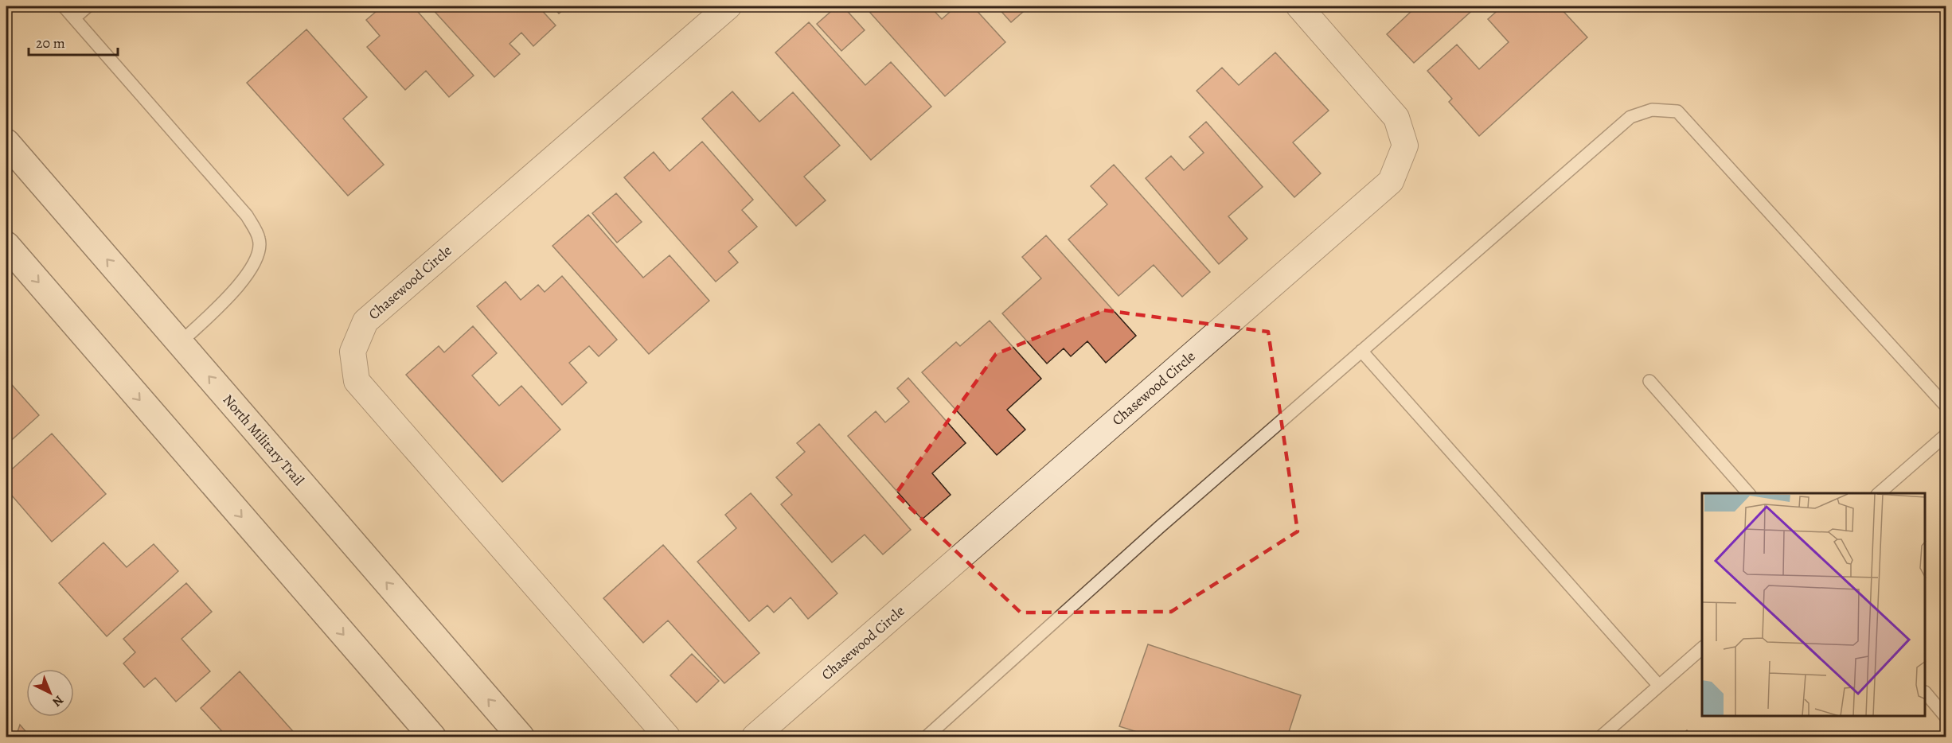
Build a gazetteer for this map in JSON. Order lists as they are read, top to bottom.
{
  "streets": {
    "main road": ["North Military Trail"],
    "street": ["Chasewood Circle"]
  },
  "scale_bar": "20 m",
  "north": "bottom right"
}
